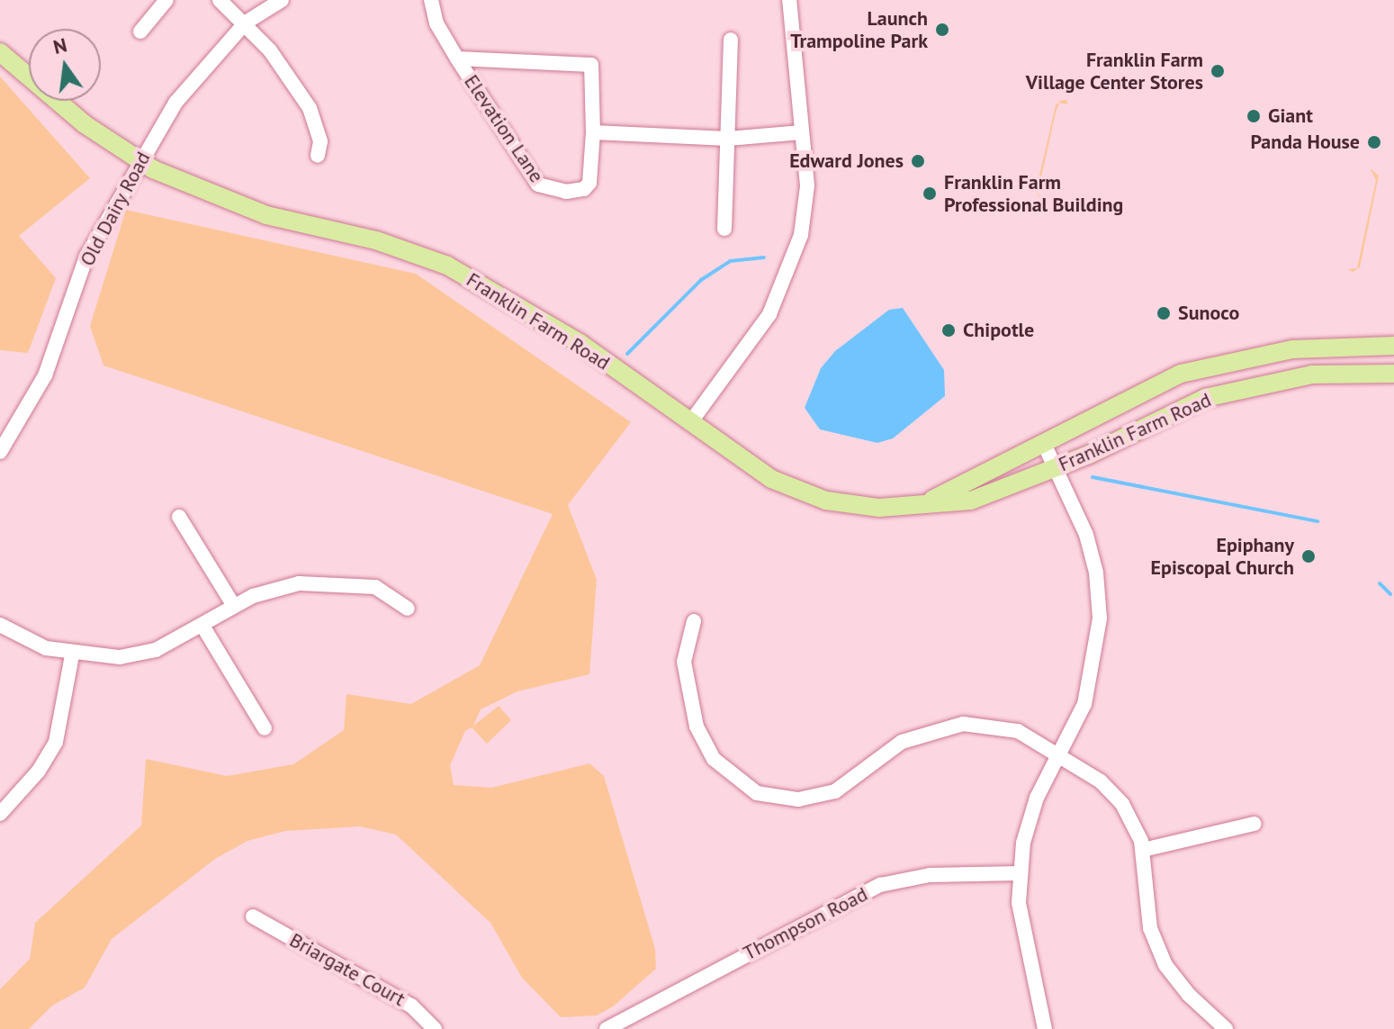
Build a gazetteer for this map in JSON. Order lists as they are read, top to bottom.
{
  "streets": {
    "main road": ["Franklin Farm Road"],
    "street": [
      "Elevation Lane",
      "Old Dairy Road",
      "Thompson Road",
      "Briargate Court"
    ]
  },
  "crossings": [
    ["Old Dairy Road", "Franklin Farm Road"]
  ],
  "places": [
    "Launch Trampoline Park",
    "Franklin Farm Village Center Stores",
    "Giant",
    "Panda House",
    "Edward Jones",
    "Franklin Farm Professional Building",
    "Sunoco",
    "Chipotle",
    "Epiphany Episcopal Church"
  ],
  "north": "top"
}
